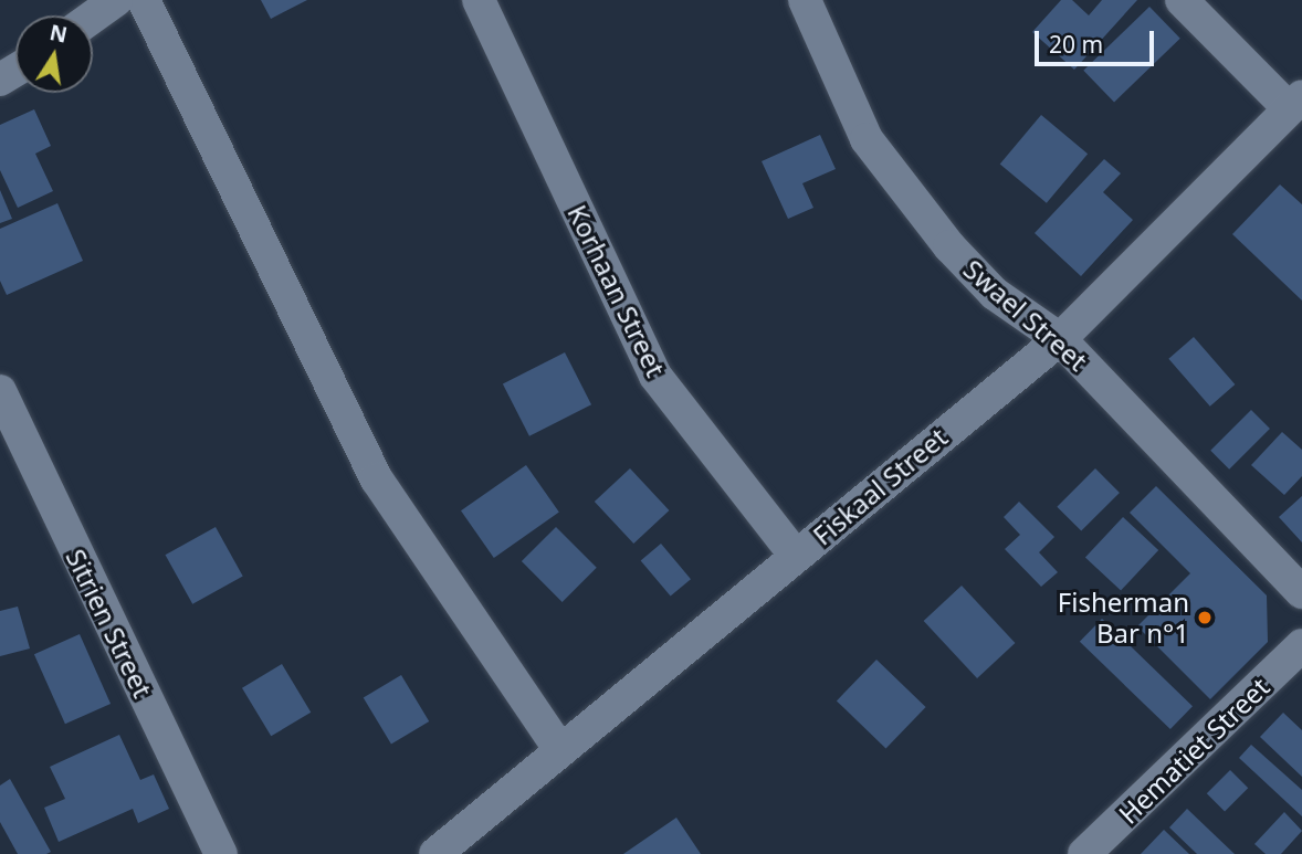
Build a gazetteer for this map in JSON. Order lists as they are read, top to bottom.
{
  "streets": {
    "street": [
      "Korhaan Street",
      "Swael Street",
      "Fiskaal Street",
      "Sitrien Street",
      "Hematiet Street"
    ]
  },
  "crossings": [
    ["Korhaan Street", "Fiskaal Street"],
    ["Swael Street", "Fiskaal Street"]
  ],
  "places": ["Fisherman Bar n°1"],
  "scale_bar": "20 m",
  "north": "top"
}
